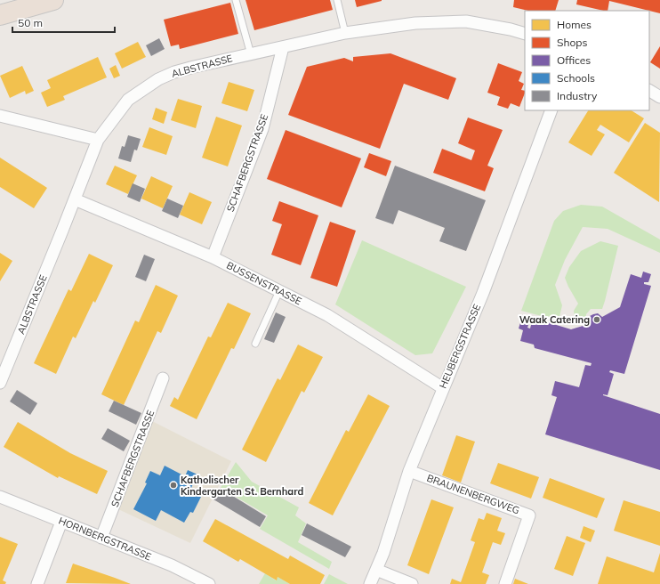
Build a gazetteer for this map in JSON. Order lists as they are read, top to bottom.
{
  "streets": {
    "street": [
      "ALBSTRASSE",
      "SCHAFBERGSTRASSE",
      "BUSSENSTRASSE",
      "HEUBERGSTRASSE",
      "BRAUNENBERGWEG",
      "HORNBERGSTRASSE"
    ]
  },
  "crossings": [
    ["ALBSTRASSE", "SCHAFBERGSTRASSE"],
    ["ALBSTRASSE", "BUSSENSTRASSE"],
    ["SCHAFBERGSTRASSE", "BUSSENSTRASSE"],
    ["SCHAFBERGSTRASSE", "HORNBERGSTRASSE"],
    ["BUSSENSTRASSE", "HEUBERGSTRASSE"],
    ["HEUBERGSTRASSE", "BRAUNENBERGWEG"]
  ],
  "places": ["Waak Catering", "Katholischer Kindergarten St. Bernhard"],
  "legend": [
    "Homes",
    "Shops",
    "Offices",
    "Schools",
    "Industry"
  ],
  "scale_bar": "50 m"
}
